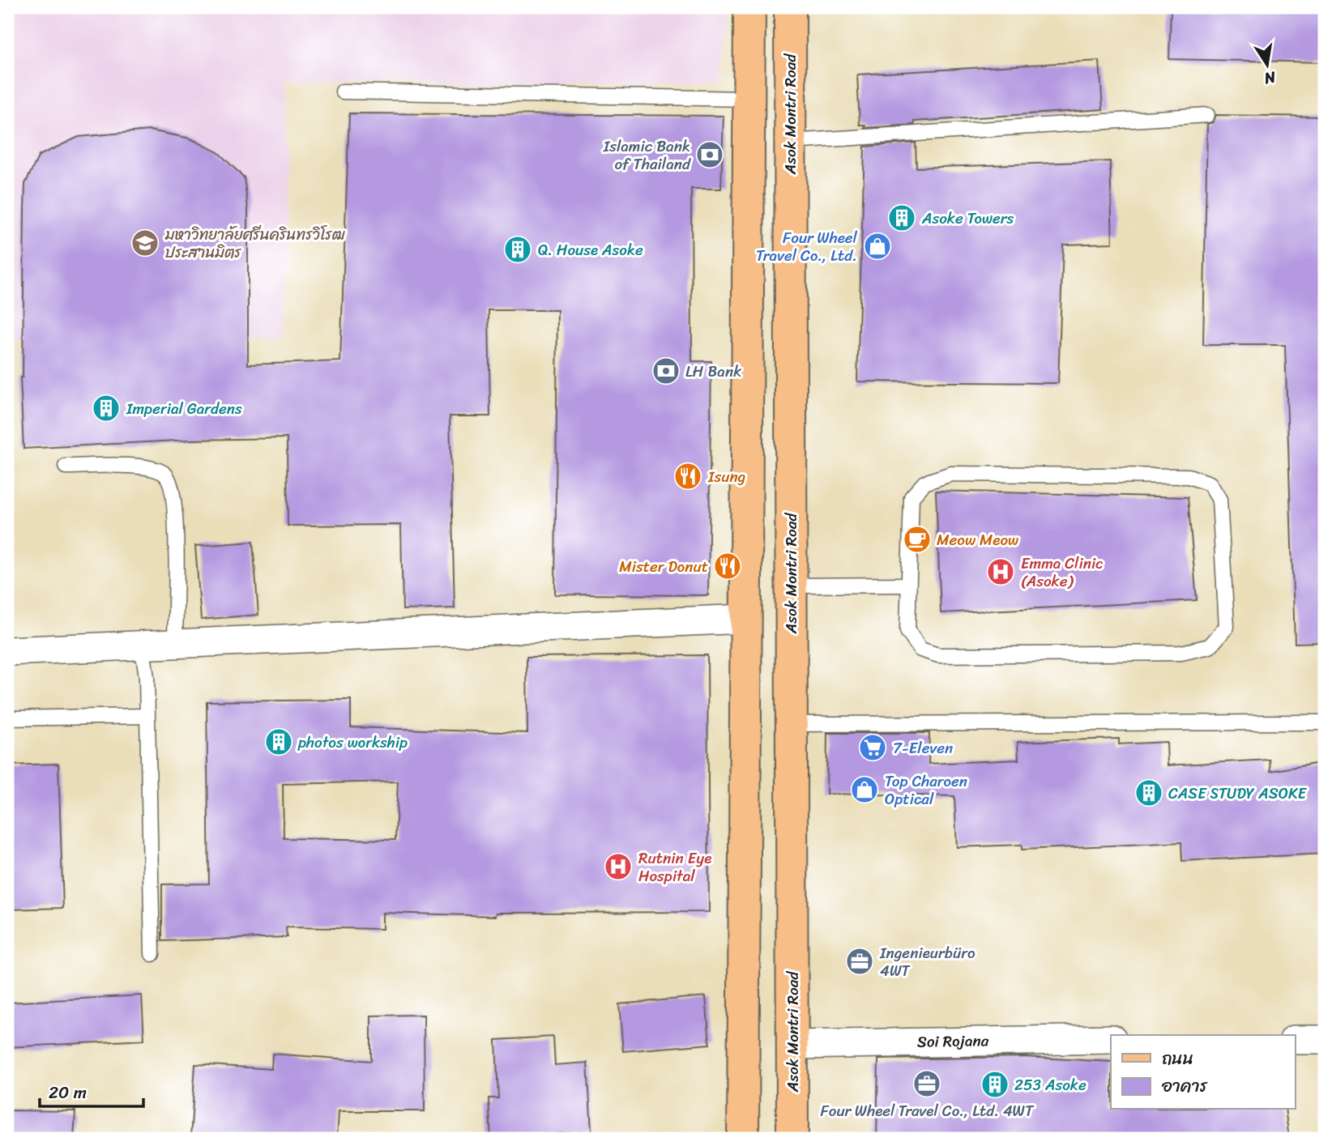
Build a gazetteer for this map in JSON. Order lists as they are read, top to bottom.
{
  "streets": {
    "main road": ["Asok Montri Road"],
    "street": ["Soi Rojana"]
  },
  "crossings": [
    ["Asok Montri Road", "Soi Rojana"]
  ],
  "places": {
    "bank": ["Islamic Bank of Thailand", "LH Bank"],
    "building": [
      "Asoke Towers",
      "Q. House Asoke",
      "Imperial Gardens",
      "photos workship",
      "CASE STUDY ASOKE",
      "253 Asoke"
    ],
    "school or university": ["มหาวิทยาลัยศรีนครินทรวิโรฒ ประสานมิตร"],
    "shop": ["Four Wheel Travel Co., Ltd.", "Top Charoen Optical"],
    "restaurant": ["Isung", "Mister Donut"],
    "cafe": ["Meow Meow"],
    "hospital": ["Emma Clinic (Asoke)", "Rutnin Eye Hospital"],
    "supermarket": ["7-Eleven"],
    "office": ["Ingenieurbüro 4WT", "Four Wheel Travel Co., Ltd. 4WT"]
  },
  "legend": ["ถนน", "อาคาร"],
  "scale_bar": "20 m",
  "north": "bottom"
}
